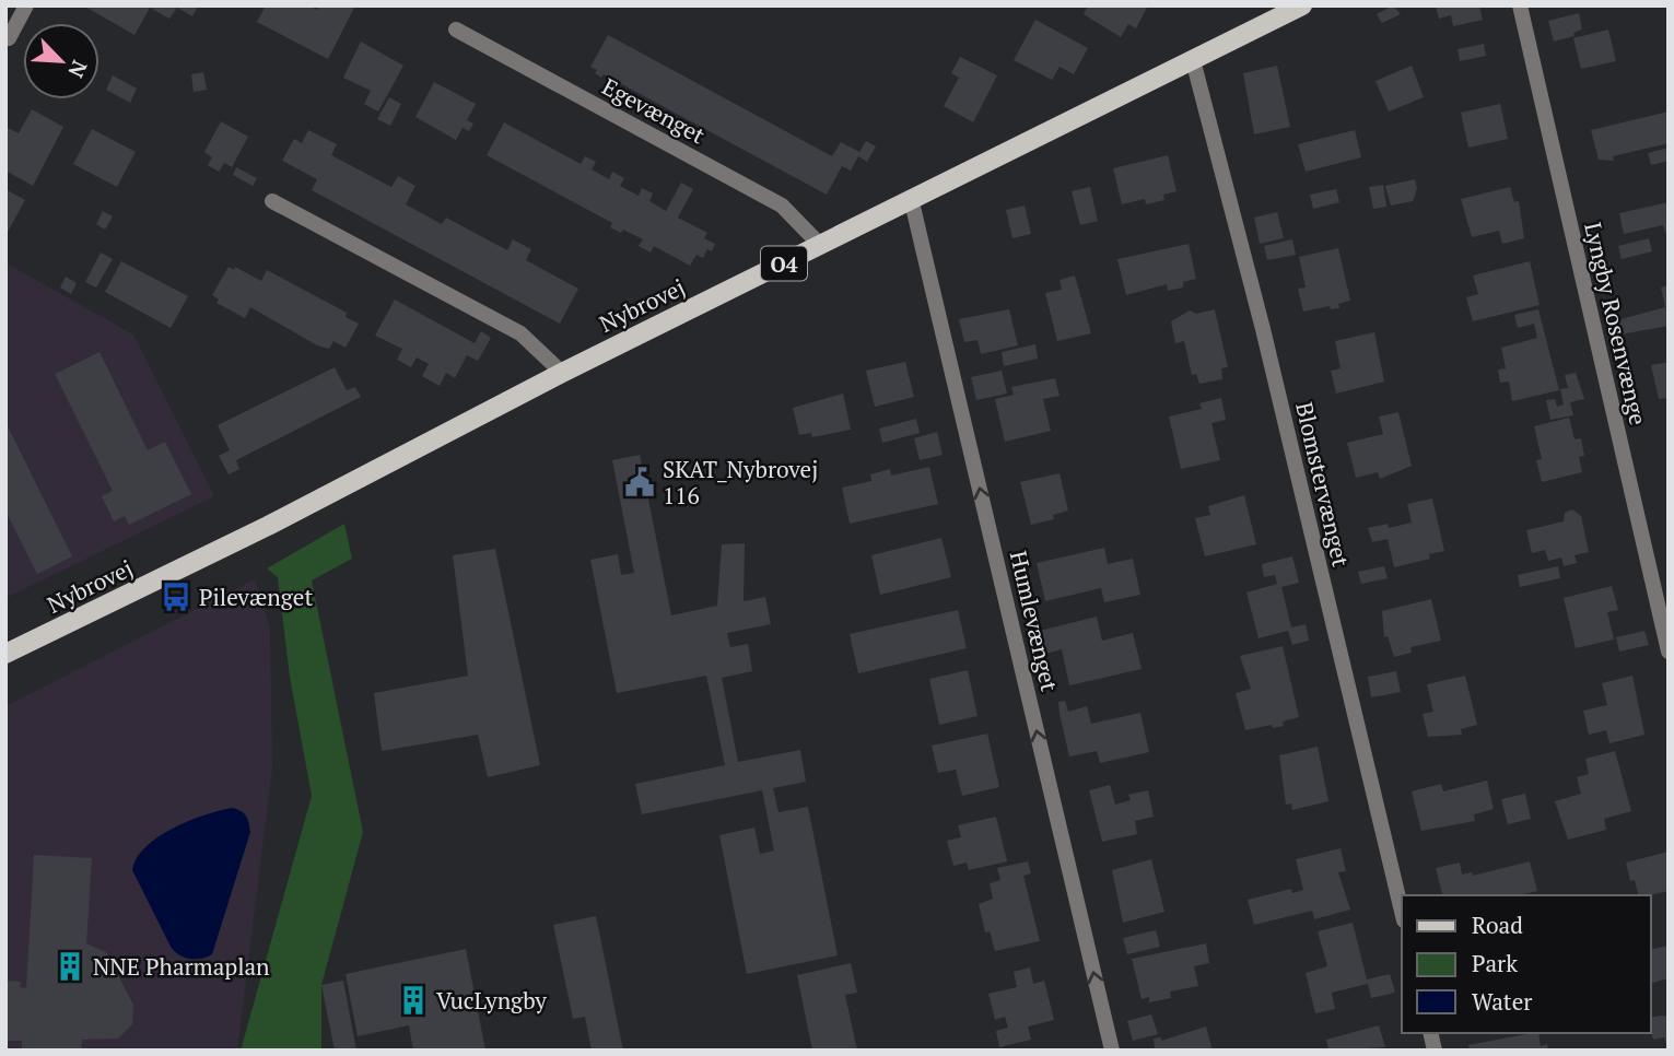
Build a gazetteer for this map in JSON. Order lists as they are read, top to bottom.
{
  "streets": {
    "main road": ["O4", "Nybrovej"],
    "street": [
      "Egevænget",
      "Lyngby Rosenvænge",
      "Blomstervænget",
      "Humlevænget"
    ]
  },
  "crossings": [
    ["Egevænget", "Nybrovej"],
    ["Nybrovej", "Blomstervænget"],
    ["Nybrovej", "Humlevænget"]
  ],
  "one_way": ["Humlevænget"],
  "places": {
    "public building": ["SKAT_Nybrovej 116"],
    "bus stop": ["Pilevænget"],
    "building": ["NNE Pharmaplan", "VucLyngby"]
  },
  "legend": ["Road", "Park", "Water"],
  "north": "bottom right"
}
